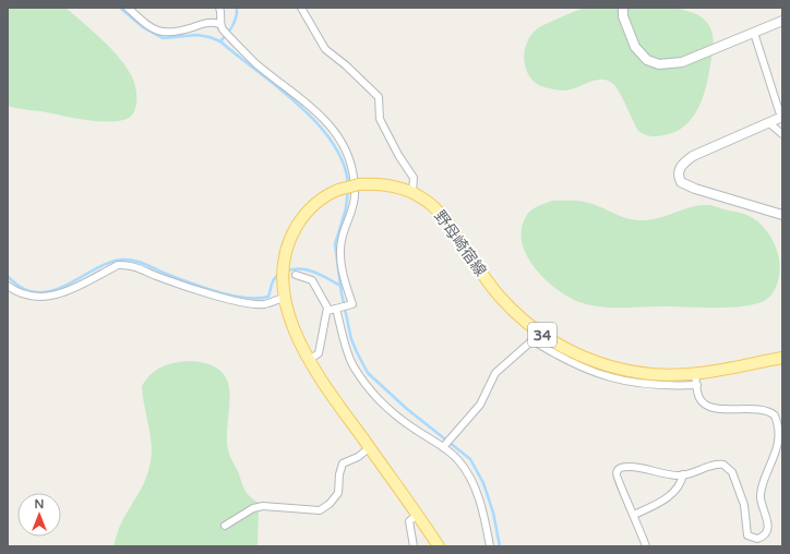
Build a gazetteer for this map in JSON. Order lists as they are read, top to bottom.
{
  "streets": {
    "main road": ["野母崎宿線", "34"]
  },
  "north": "top"
}
